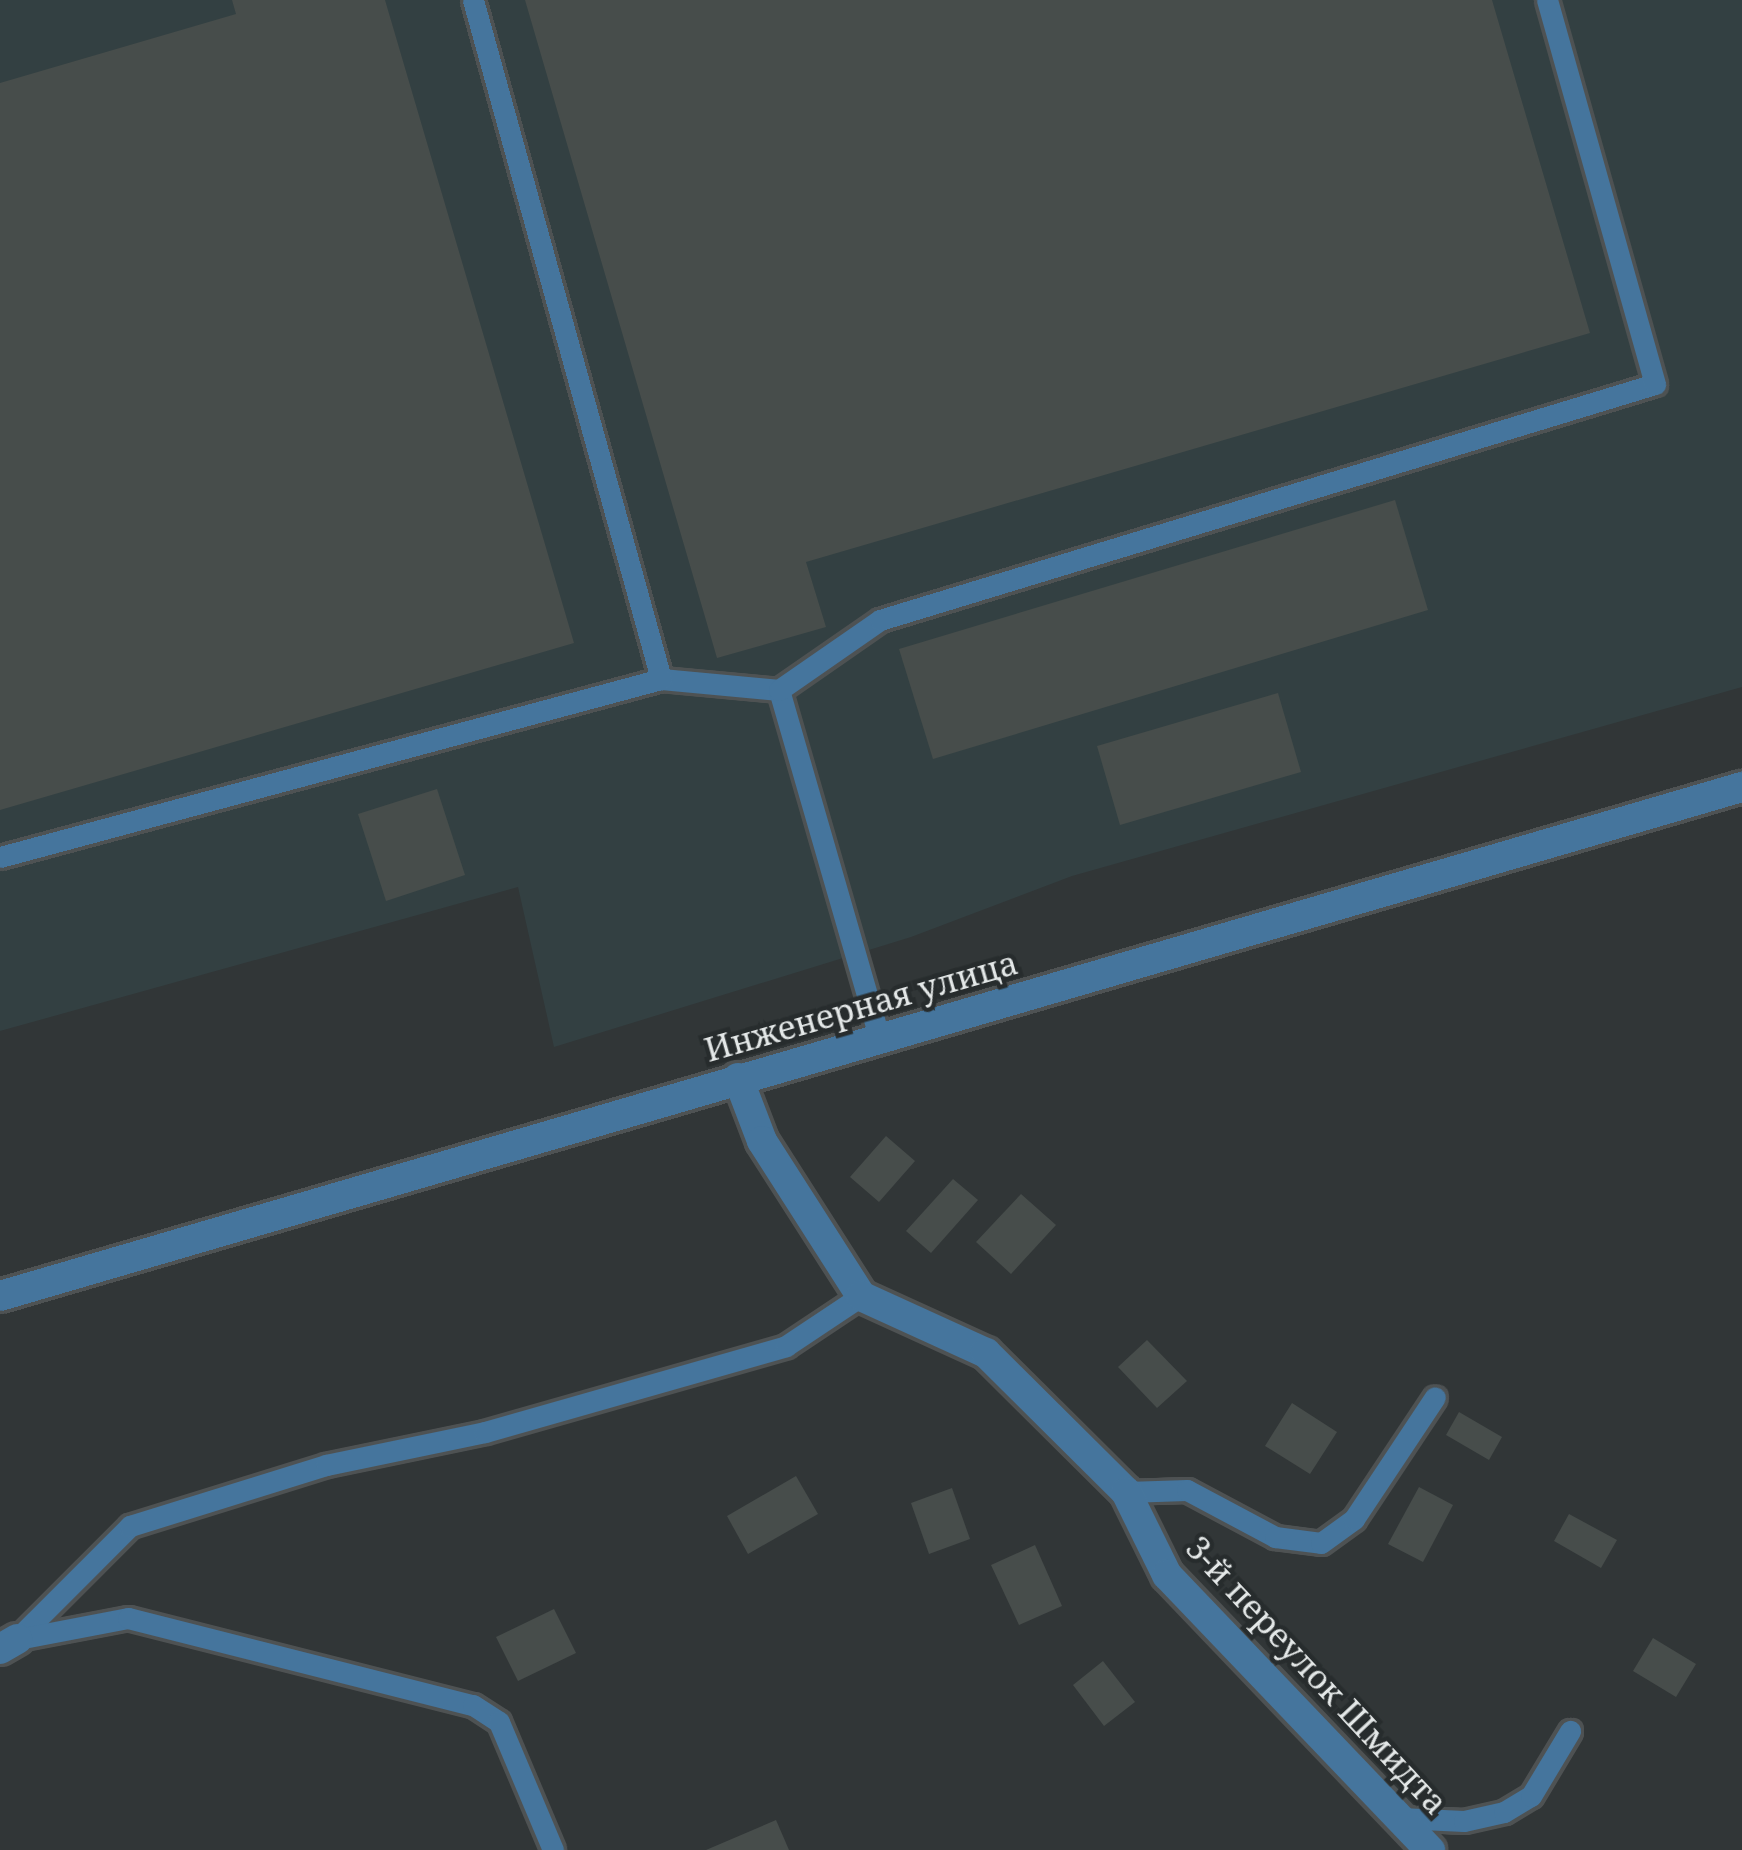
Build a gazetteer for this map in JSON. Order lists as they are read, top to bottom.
{
  "streets": {
    "street": ["Инженерная улица", "3-й переулок Шмидта"]
  }
}
